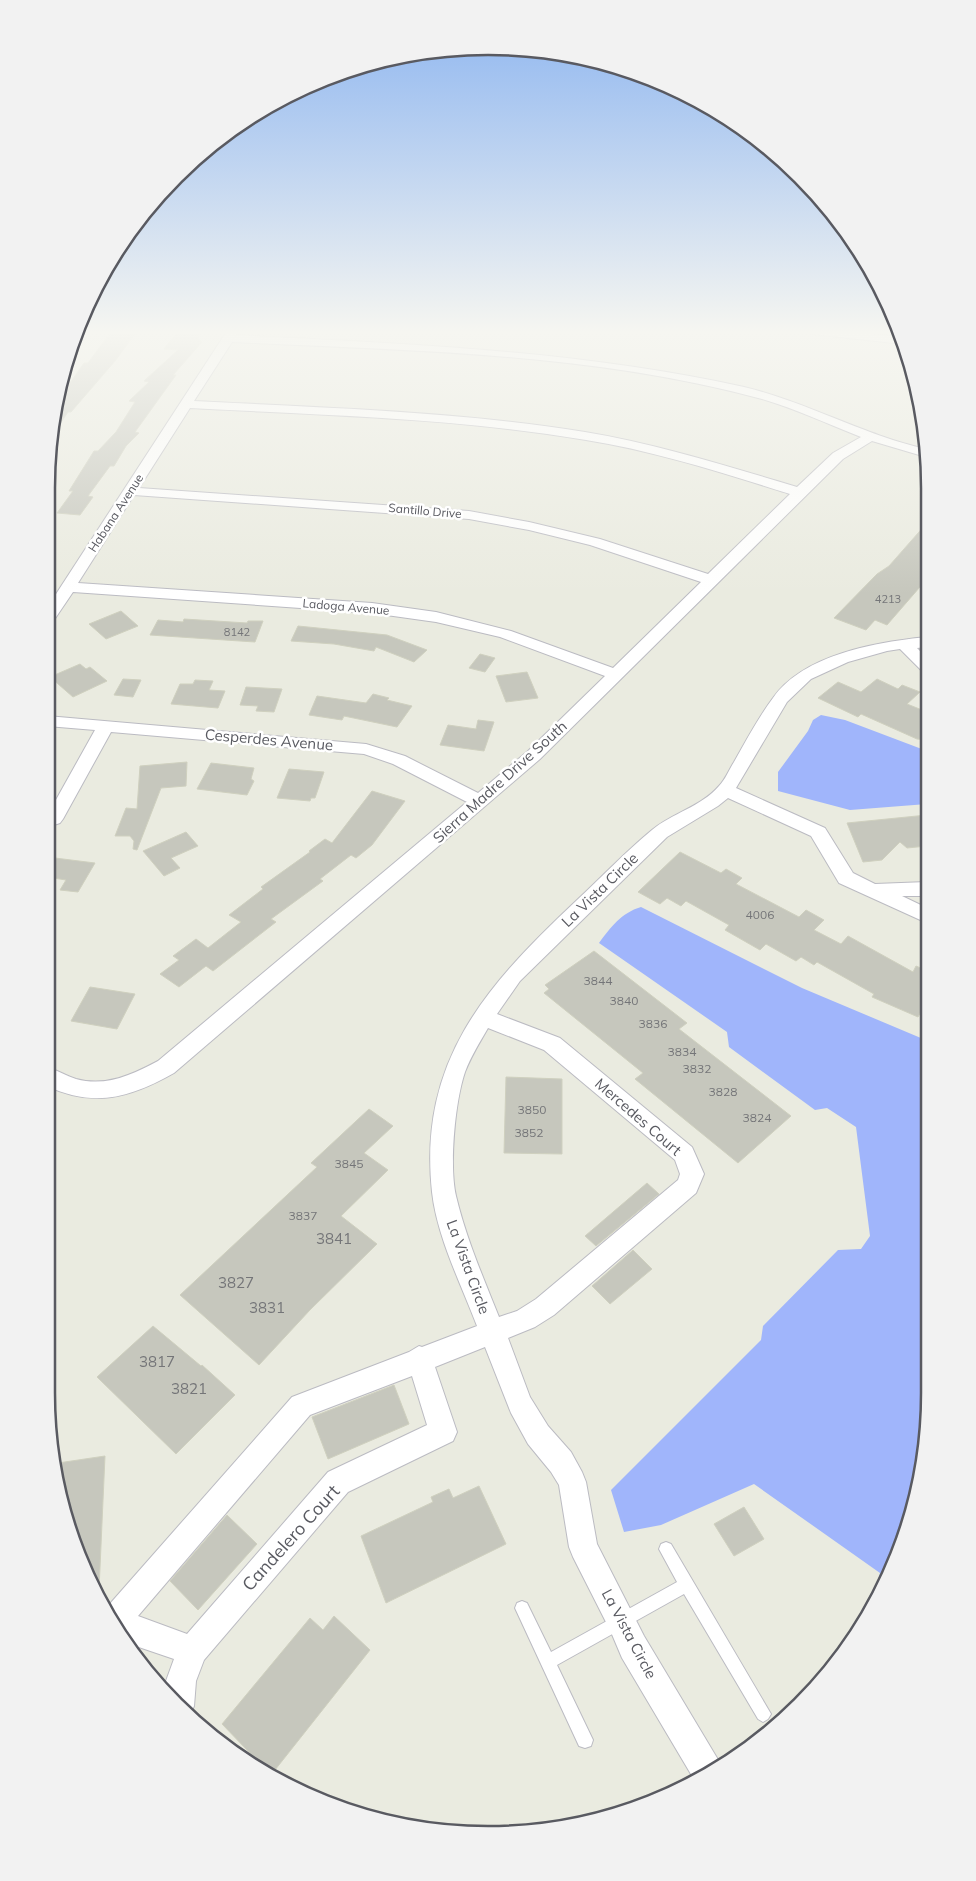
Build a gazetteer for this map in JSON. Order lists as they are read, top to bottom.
{
  "streets": {
    "street": [
      "Santillo Drive",
      "Habana Avenue",
      "Ladoga Avenue",
      "Cesperdes Avenue",
      "Sierra Madre Drive South",
      "La Vista Circle",
      "Mercedes Court",
      "Candelero Court"
    ]
  },
  "crossings": [
    ["Santillo Drive", "Habana Avenue"],
    ["Santillo Drive", "Sierra Madre Drive South"],
    ["Habana Avenue", "Ladoga Avenue"],
    ["Ladoga Avenue", "Sierra Madre Drive South"],
    ["Cesperdes Avenue", "Sierra Madre Drive South"],
    ["La Vista Circle", "Mercedes Court"]
  ],
  "house_numbers": [
    "4213",
    "8142",
    "4006",
    "3844",
    "3840",
    "3836",
    "3834",
    "3832",
    "3828",
    "3850",
    "3824",
    "3852",
    "3845",
    "3837",
    "3841",
    "3827",
    "3831",
    "3817",
    "3821"
  ]
}
